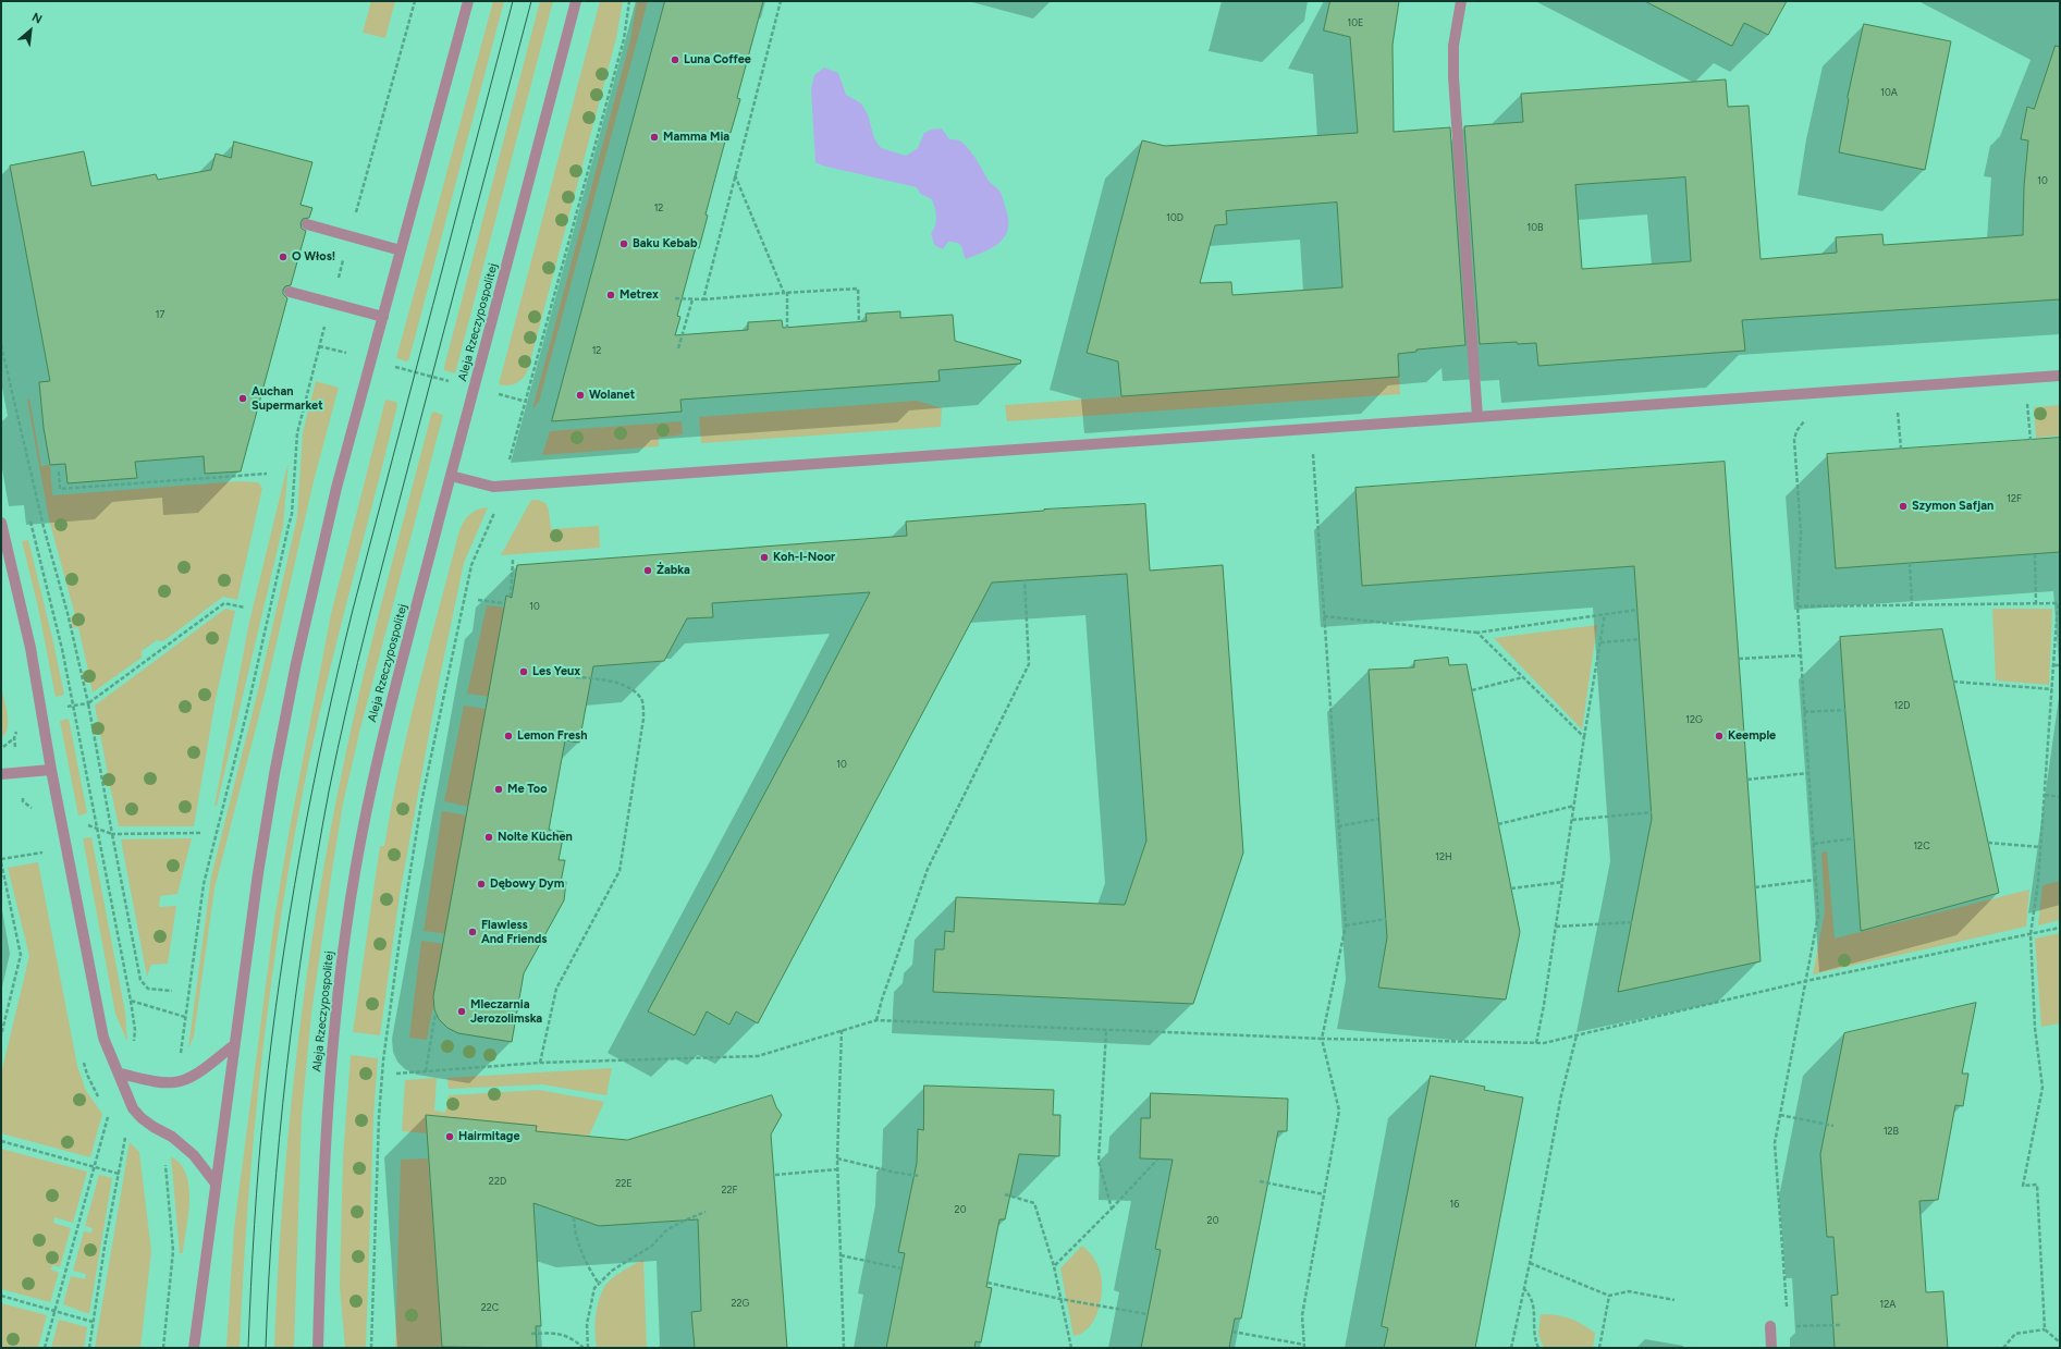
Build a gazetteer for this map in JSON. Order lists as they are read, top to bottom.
{
  "streets": {
    "street": ["Aleja Rzeczypospolitej"]
  },
  "places": [
    "Luna Coffee",
    "Mamma Mia",
    "Baku Kebab",
    "O Włos!",
    "Metrex",
    "Wolanet",
    "Auchan Supermarket",
    "Szymon Safjan",
    "Koh-I-Noor",
    "Żabka",
    "Les Yeux",
    "Lemon Fresh",
    "Keemple",
    "Me Too",
    "Nolte Küchen",
    "Dębowy Dym",
    "Flawless And Friends",
    "Mleczarnia Jerozolimska",
    "Hairmitage"
  ],
  "house_numbers": [
    "10E",
    "10A",
    "10",
    "12",
    "10D",
    "10B",
    "17",
    "12",
    "12F",
    "10",
    "12D",
    "12G",
    "10",
    "12C",
    "12H",
    "12B",
    "22D",
    "22E",
    "22F",
    "16",
    "20",
    "20",
    "22G",
    "12A",
    "22C"
  ],
  "north": "top right"
}
